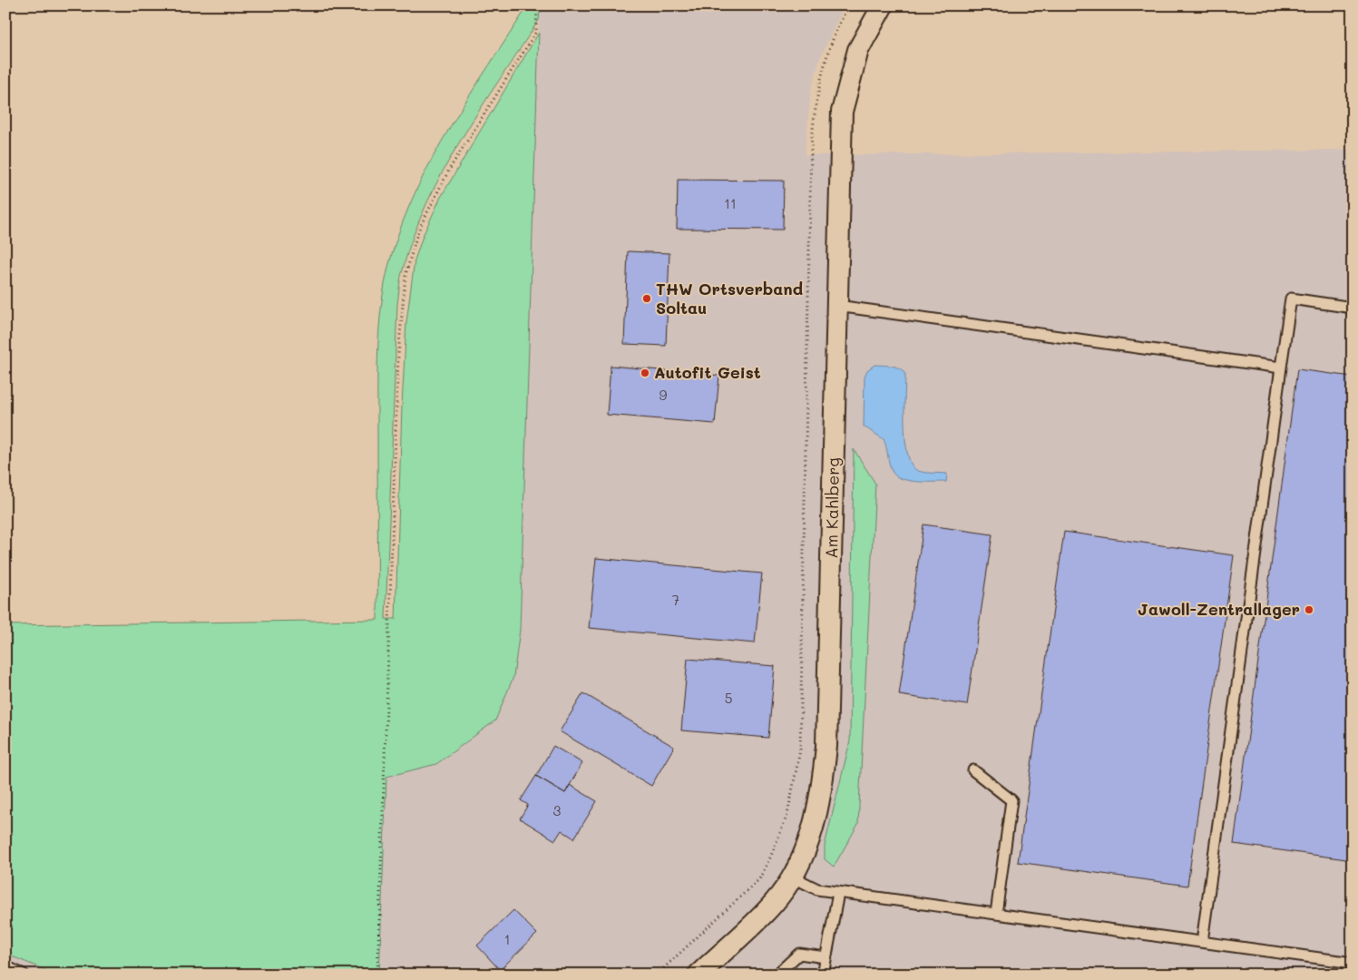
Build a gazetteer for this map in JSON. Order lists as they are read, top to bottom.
{
  "streets": {
    "street": ["Am Kahlberg"]
  },
  "places": ["THW Ortsverband Soltau", "Autofit Geist", "Jawoll-Zentrallager"],
  "house_numbers": [
    "11",
    "9",
    "7",
    "5",
    "3",
    "1"
  ]
}
